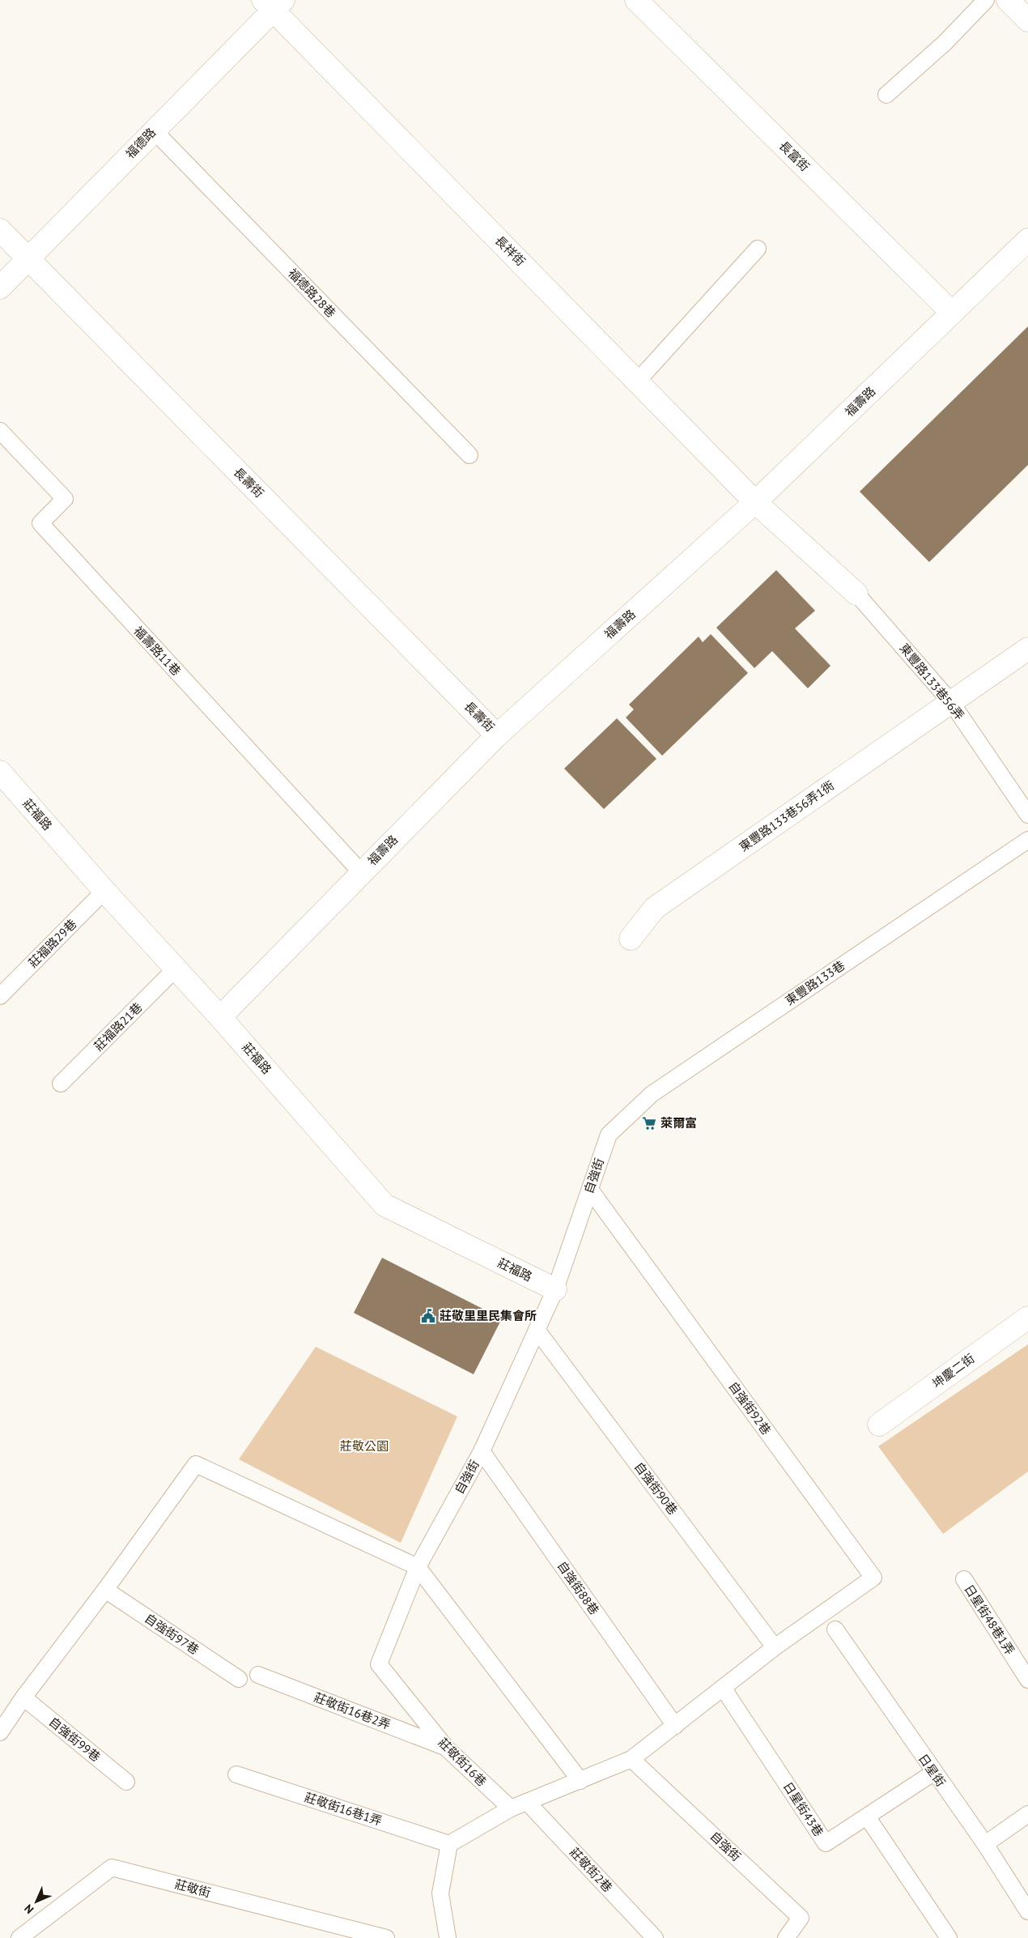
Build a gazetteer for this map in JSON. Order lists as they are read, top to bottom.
{
  "streets": {
    "street": [
      "福德路",
      "長富街",
      "長祥街",
      "福壽路",
      "長壽街",
      "莊福路",
      "東豐路133巷56弄1衖",
      "坤慶二街"
    ],
    "lane": [
      "福德路28巷",
      "福壽路11巷",
      "東豐路133巷56弄",
      "莊福路29巷",
      "東豐路133巷",
      "莊福路21巷",
      "自強街",
      "自強街92巷",
      "自強街90巷",
      "自強街88巷",
      "日星街48巷1弄",
      "自強街97巷",
      "莊敬街16巷2弄",
      "自強街99巷",
      "莊敬街16巷",
      "日星街",
      "莊敬街16巷1弄",
      "日星街43巷",
      "莊敬街2巷",
      "莊敬街"
    ]
  },
  "crossings": [
    ["福德路", "長祥街"],
    ["福德路", "福德路28巷"],
    ["福德路", "長壽街"],
    ["長富街", "福壽路"],
    ["長祥街", "福壽路"],
    ["長祥街", "東豐路133巷56弄"],
    ["福壽路", "長壽街"],
    ["福壽路", "福壽路11巷"],
    ["福壽路", "莊福路"],
    ["東豐路133巷56弄", "東豐路133巷56弄1衖"],
    ["莊福路", "莊福路29巷"],
    ["莊福路", "莊福路21巷"],
    ["莊福路", "自強街"],
    ["東豐路133巷", "自強街"],
    ["自強街", "自強街92巷"],
    ["自強街", "自強街90巷"],
    ["自強街", "自強街88巷"],
    ["自強街", "莊敬街16巷"],
    ["自強街92巷", "自強街90巷"],
    ["莊敬街16巷2弄", "莊敬街16巷"],
    ["日星街", "日星街43巷"]
  ],
  "parks": ["莊敬公園"],
  "places": {
    "supermarket": ["萊爾富"],
    "public building": ["莊敬里里民集會所"]
  },
  "north": "bottom left"
}
